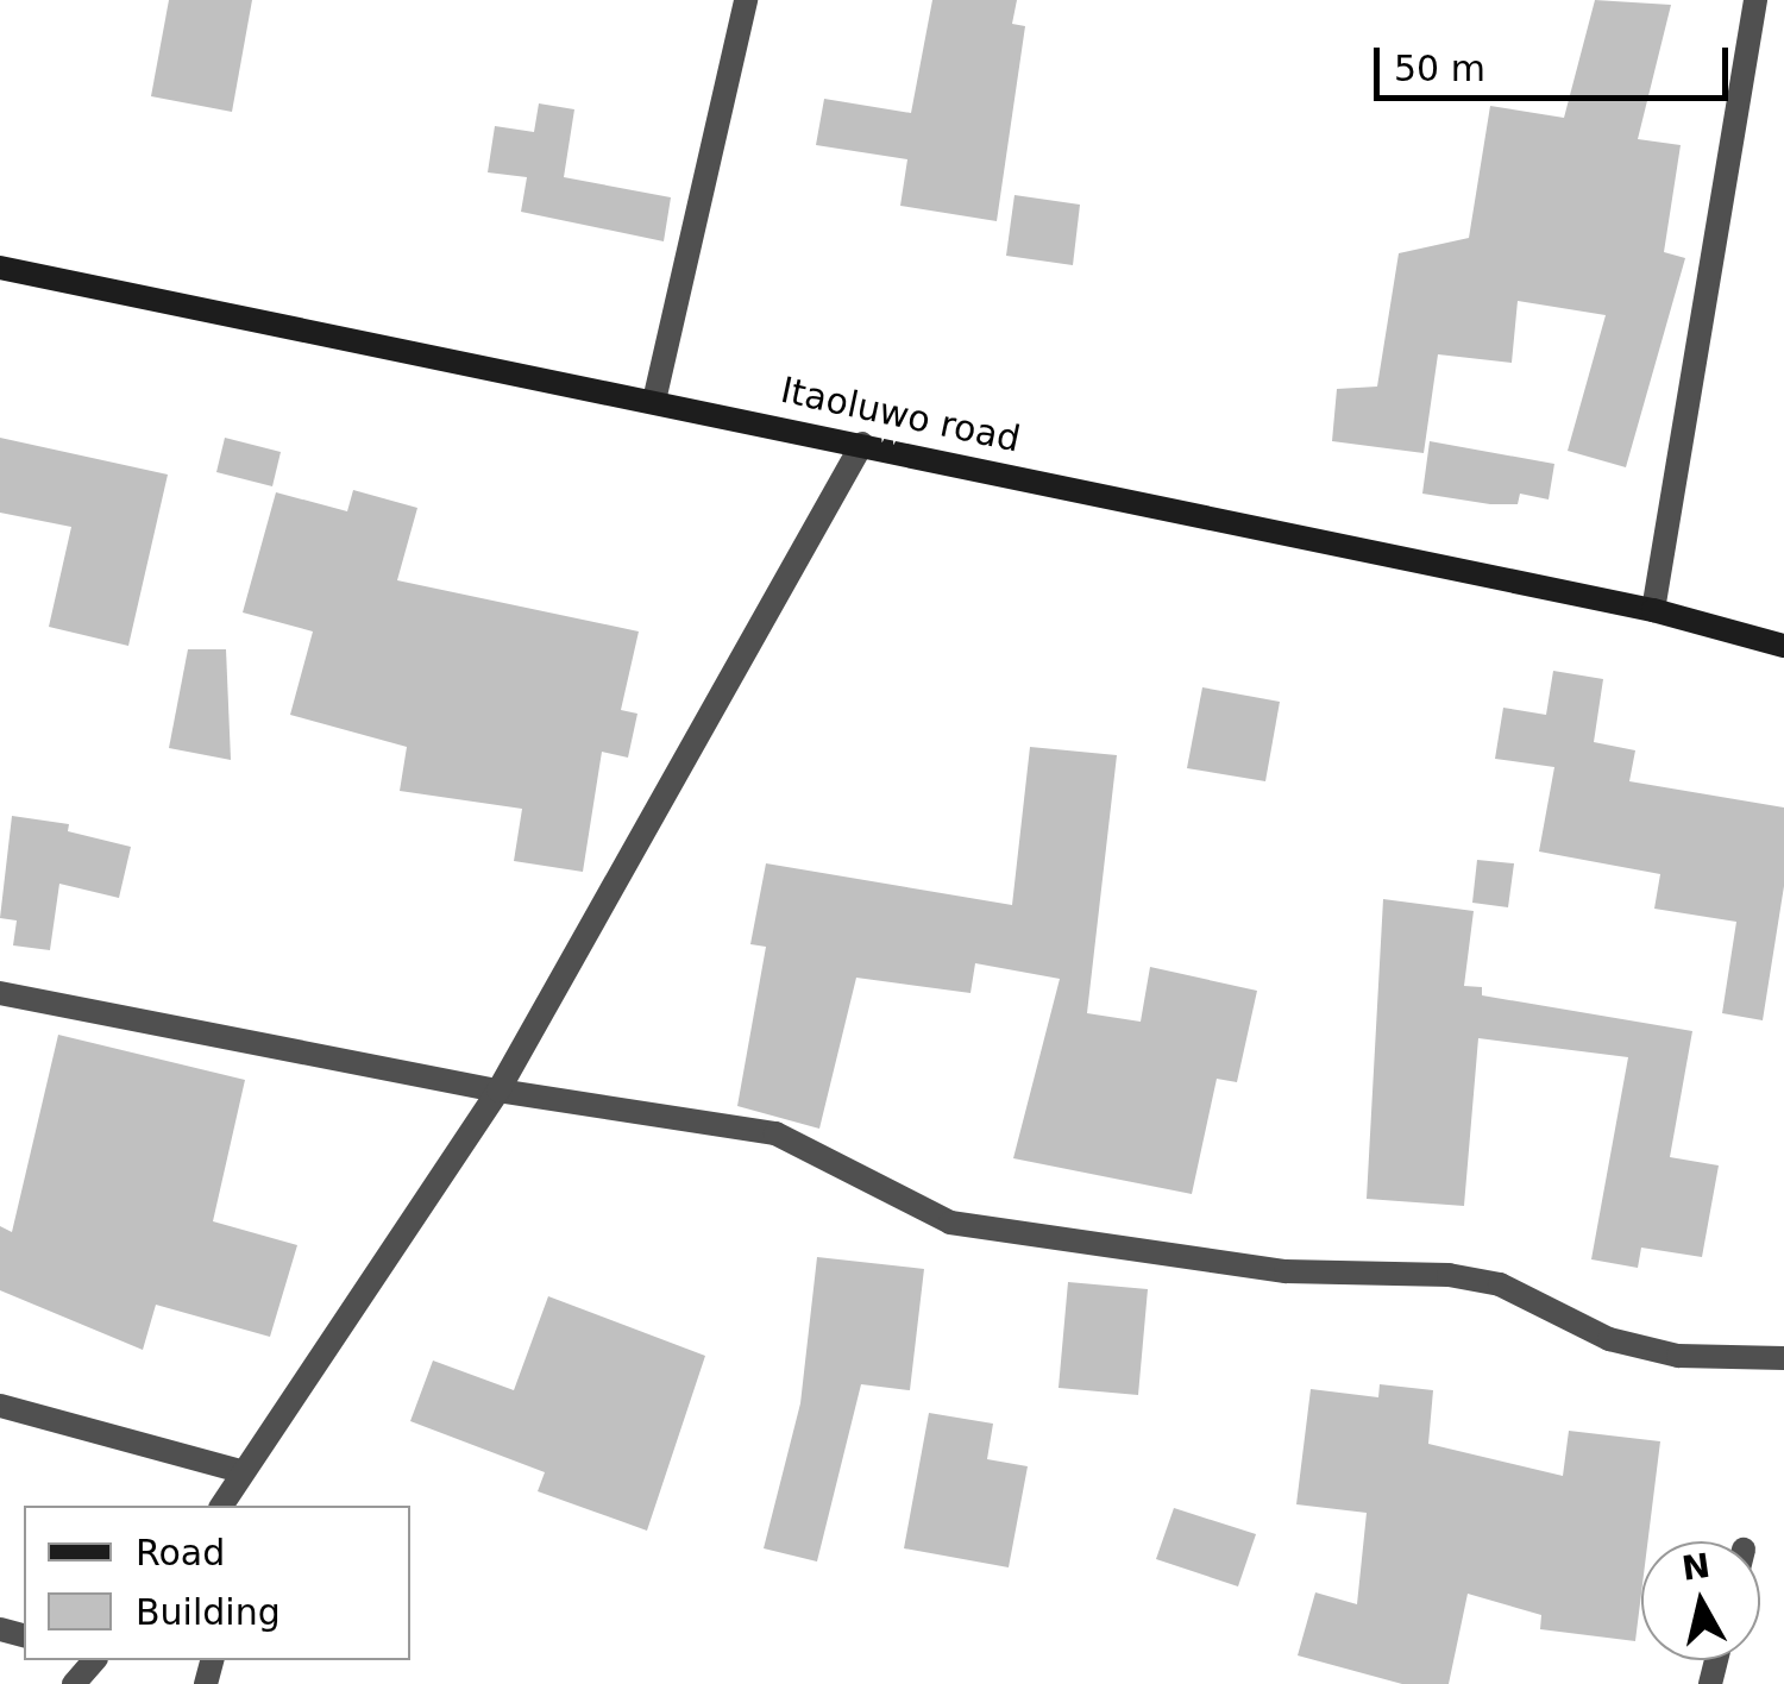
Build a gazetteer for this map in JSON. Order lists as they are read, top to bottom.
{
  "streets": {
    "street": ["Itaoluwo road"]
  },
  "legend": ["Road", "Building"],
  "scale_bar": "50 m",
  "north": "top"
}
